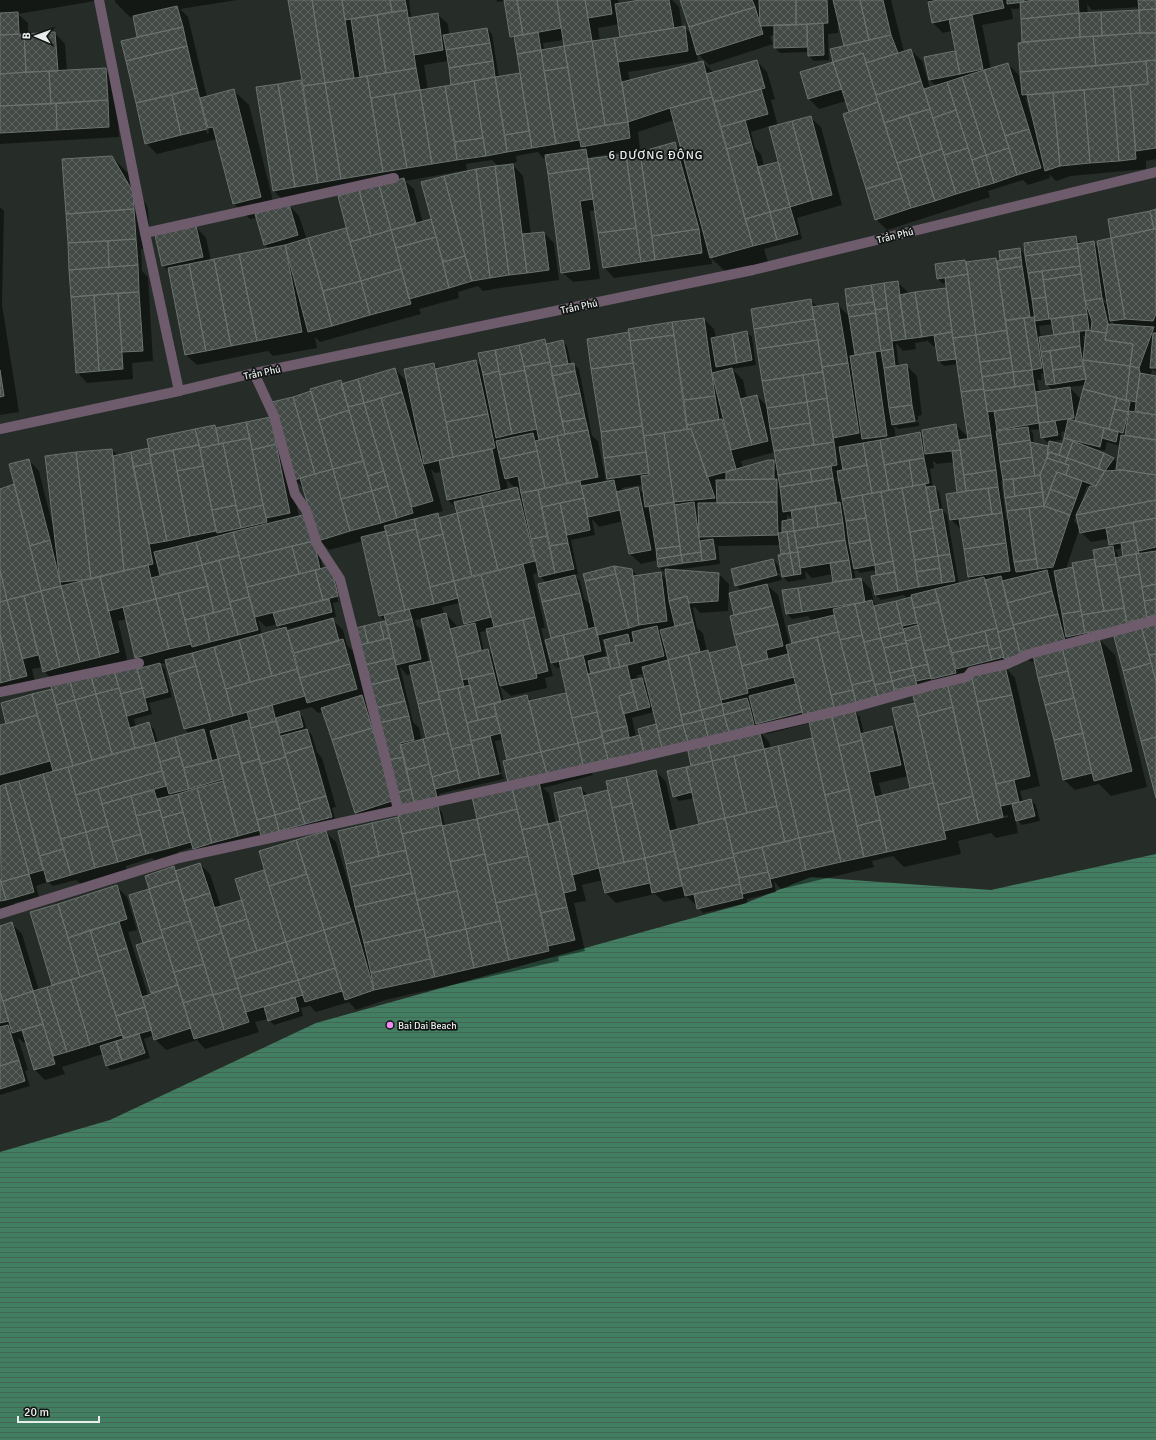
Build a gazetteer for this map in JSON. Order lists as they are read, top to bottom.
{
  "streets": {
    "street": ["Trần Phú"]
  },
  "districts": ["6 DƯƠNG ĐÔNG"],
  "places": ["Bai Dai Beach"],
  "scale_bar": "20 m",
  "north": "left"
}
